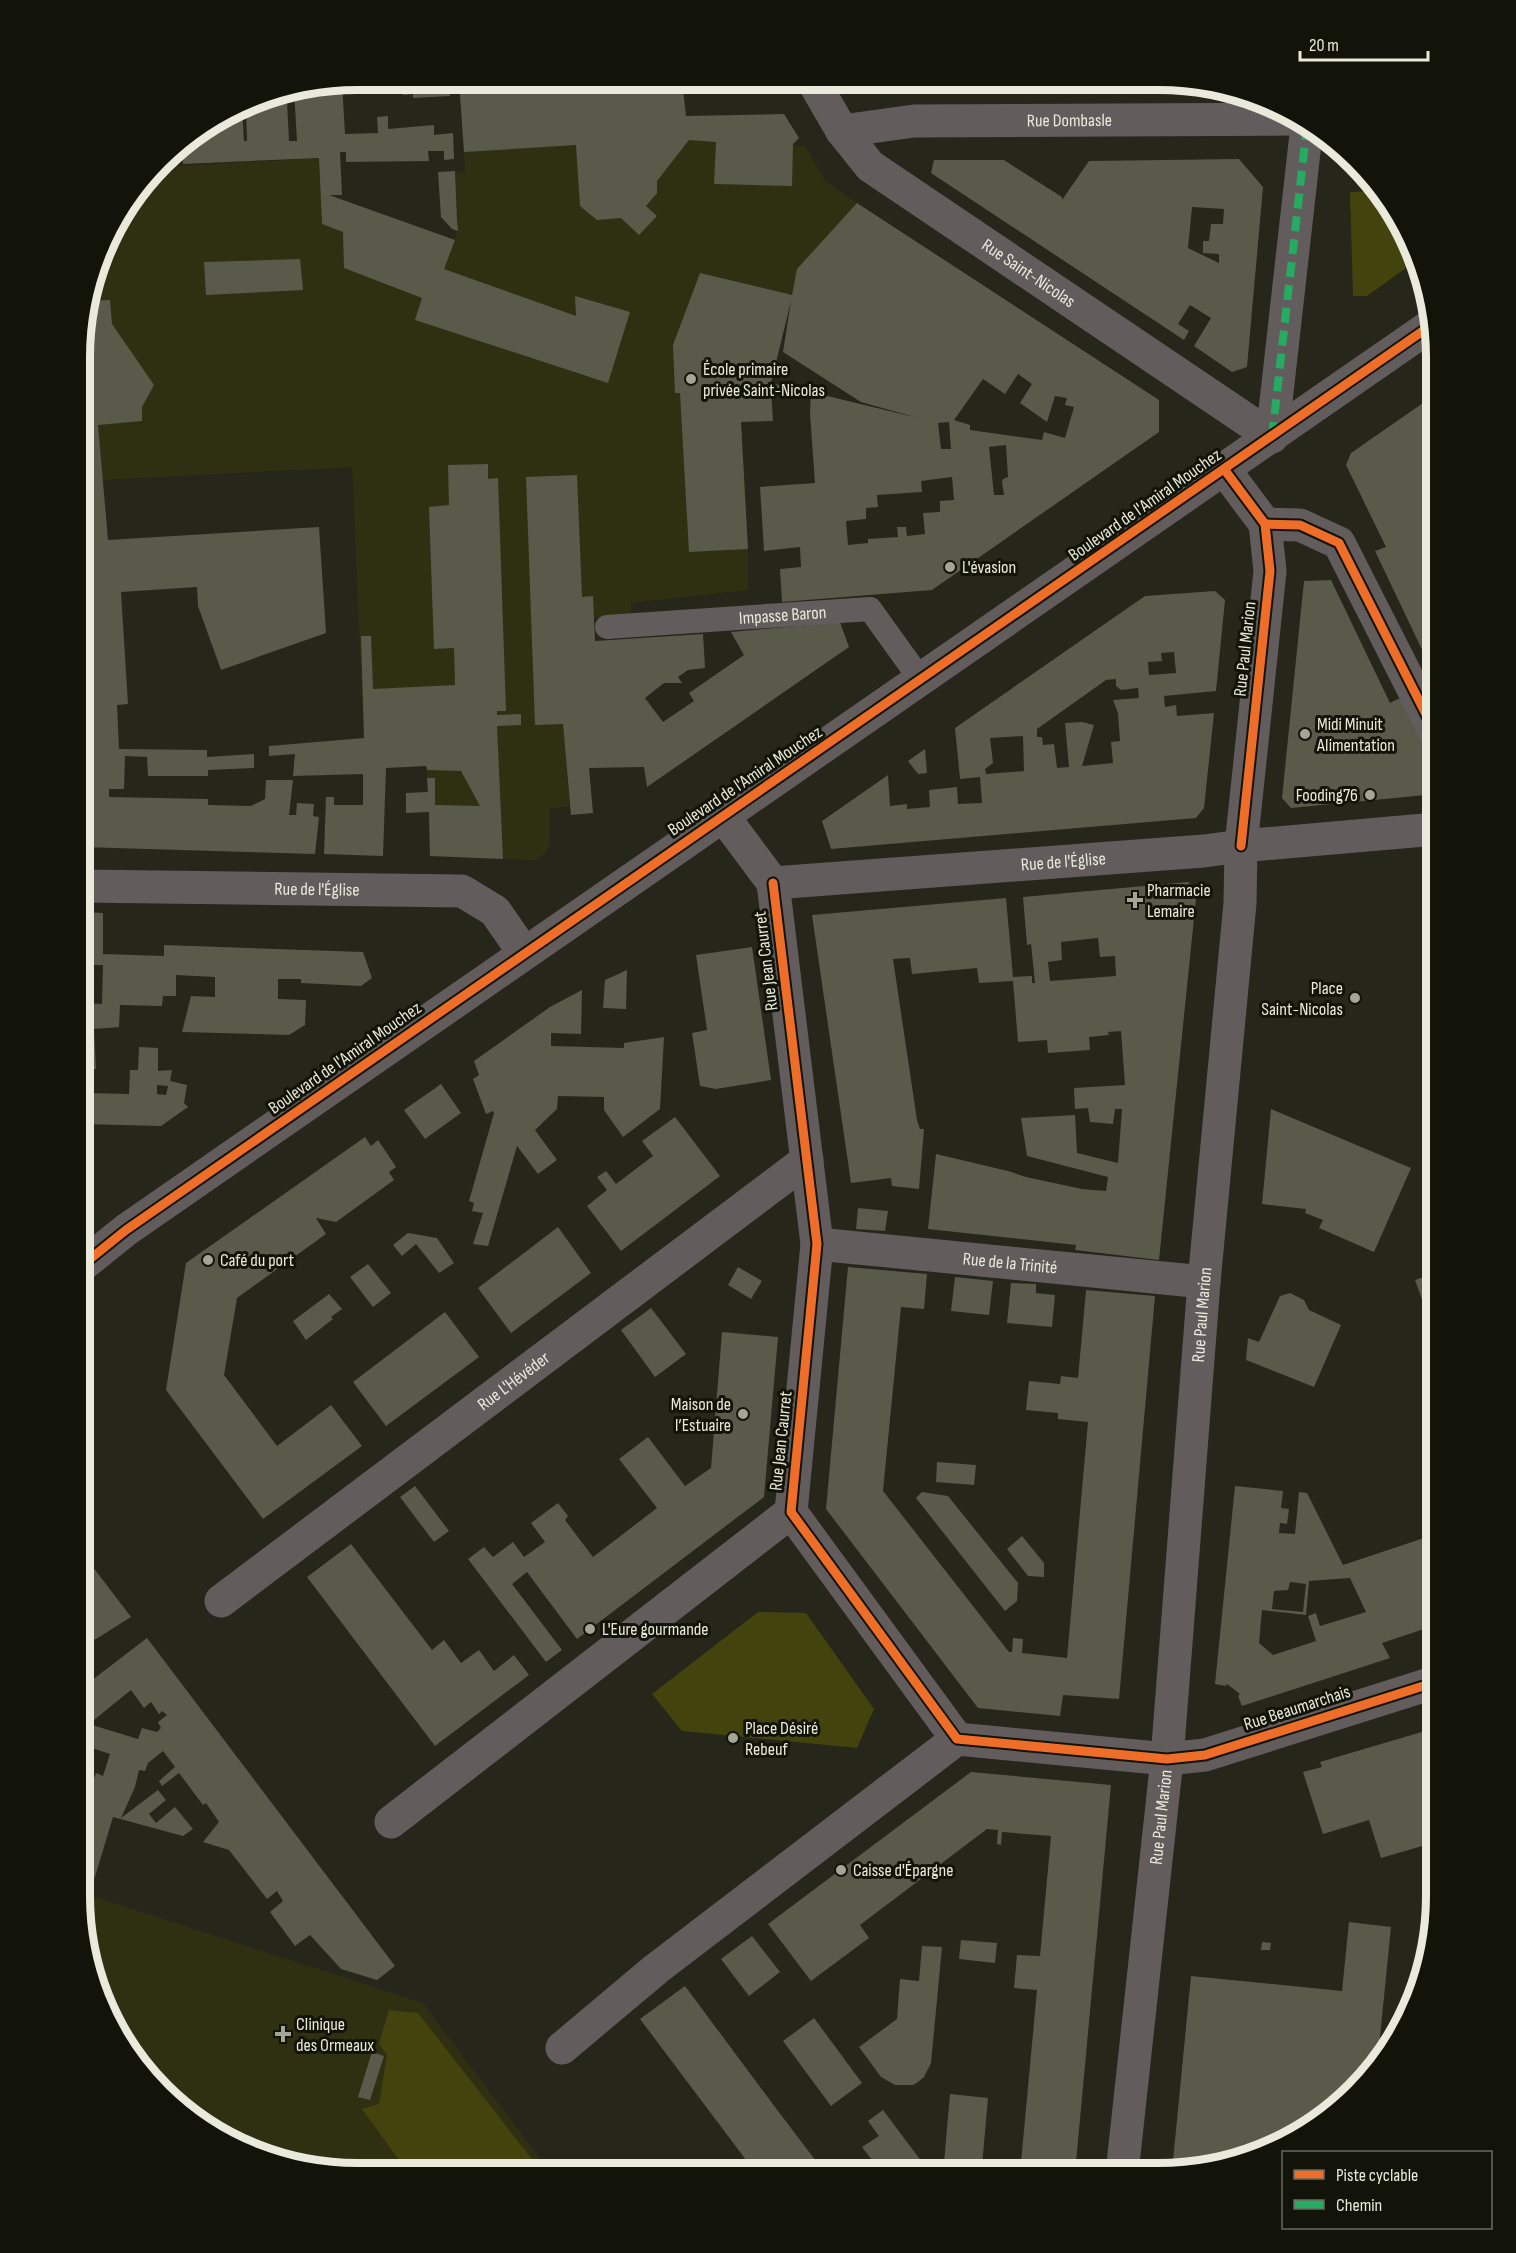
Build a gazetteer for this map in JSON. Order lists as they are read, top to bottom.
{
  "streets": {
    "street": [
      "Rue Dombasle",
      "Rue Saint-Nicolas",
      "Boulevard de l'Amiral Mouchez",
      "Rue Paul Marion",
      "Rue de l'Église",
      "Rue Jean Caurret",
      "Rue de la Trinité",
      "Rue L'Hévéder",
      "Rue Beaumarchais"
    ],
    "lane": ["Impasse Baron"]
  },
  "crossings": [
    ["Rue Dombasle", "Rue Saint-Nicolas"],
    ["Rue Saint-Nicolas", "Boulevard de l'Amiral Mouchez"],
    ["Boulevard de l'Amiral Mouchez", "Impasse Baron"],
    ["Boulevard de l'Amiral Mouchez", "Rue de l'Église"],
    ["Rue Paul Marion", "Rue de l'Église"],
    ["Rue Paul Marion", "Rue de la Trinité"],
    ["Rue Paul Marion", "Rue Beaumarchais"],
    ["Rue de l'Église", "Rue Jean Caurret"],
    ["Rue Jean Caurret", "Rue de la Trinité"],
    ["Rue Jean Caurret", "Rue L'Hévéder"]
  ],
  "places": {
    "other": [
      "École primaire privée Saint-Nicolas",
      "L'évasion",
      "Midi Minuit Alimentation",
      "Fooding76",
      "Place Saint-Nicolas",
      "Café du port",
      "Maison de l’Estuaire",
      "L'Eure gourmande",
      "Place Désiré Rebeuf",
      "Caisse d'Épargne"
    ],
    "health": ["Pharmacie Lemaire", "Clinique des Ormeaux"]
  },
  "legend": ["Piste cyclable", "Chemin"],
  "scale_bar": "20 m"
}
